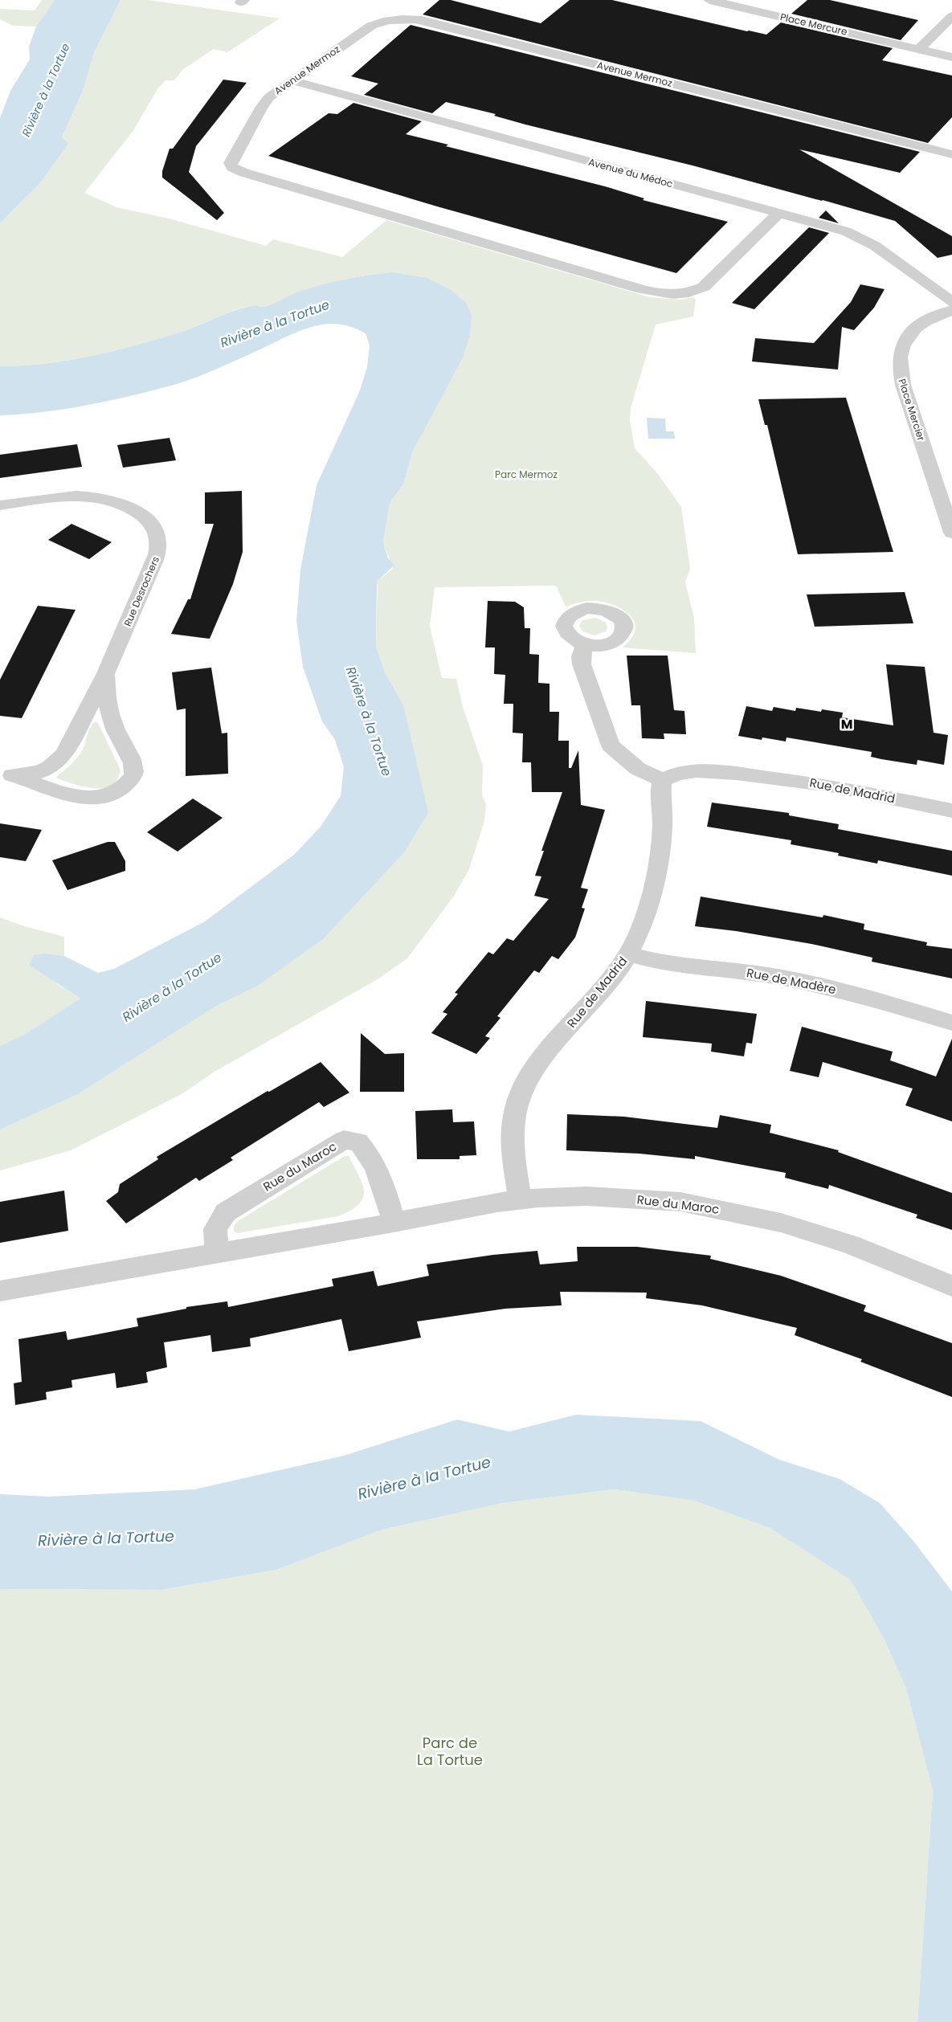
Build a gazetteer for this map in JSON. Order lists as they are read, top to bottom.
{
  "streets": {
    "street": [
      "Place Mercure",
      "Avenue Mermoz",
      "Avenue du Médoc",
      "Place Mercier",
      "Rue Desrochers",
      "Rue de Madrid",
      "Rue de Madère",
      "Rue du Maroc"
    ]
  },
  "crossings": [
    ["Avenue Mermoz", "Avenue du Médoc"],
    ["Rue de Madrid", "Rue de Madère"],
    ["Rue de Madrid", "Rue du Maroc"]
  ],
  "districts": ["M"],
  "water": ["Rivière à la Tortue"],
  "parks": ["Parc Mermoz", "Parc de La Tortue"]
}
